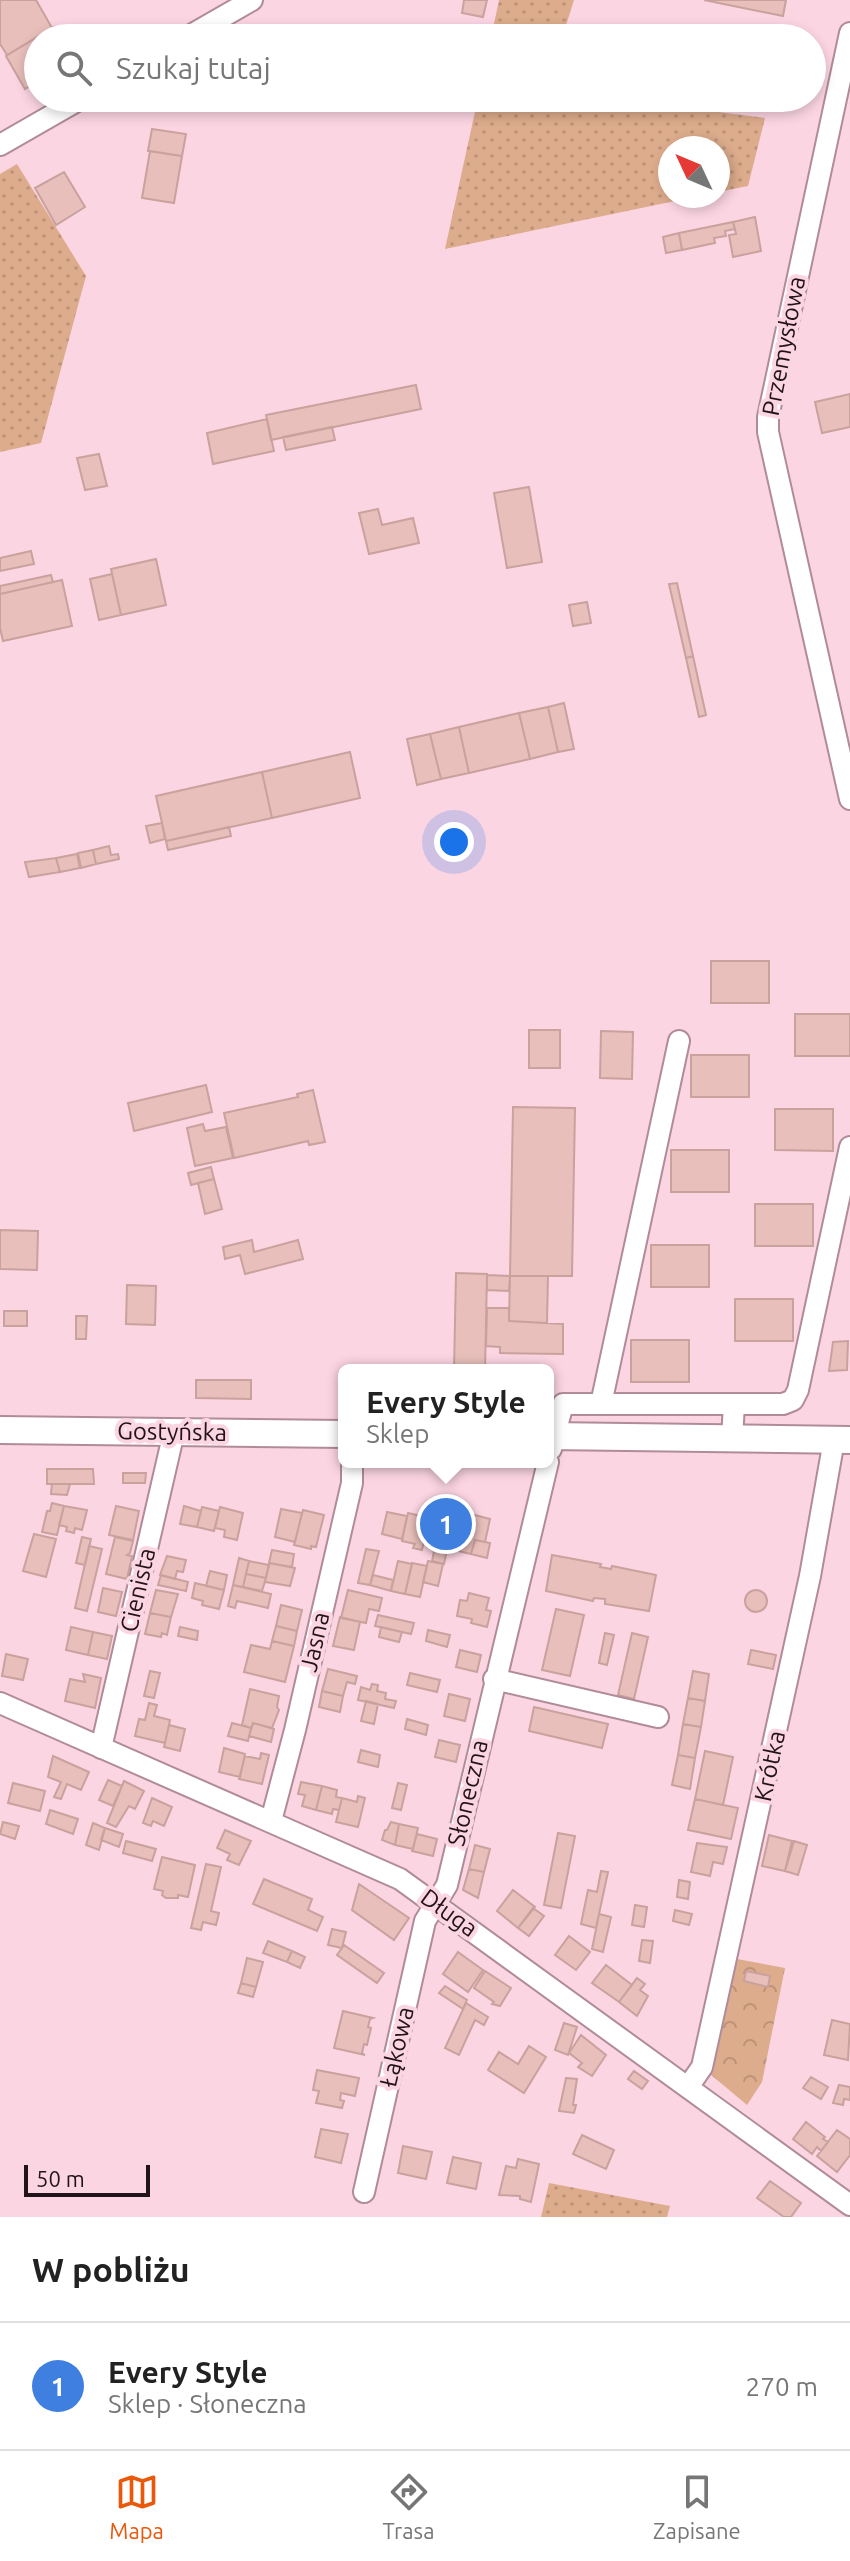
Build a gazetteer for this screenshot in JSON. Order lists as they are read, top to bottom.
{
  "streets": {
    "main road": ["Gostyńska"],
    "street": [
      "Przemysłowa",
      "Cienista",
      "Jasna",
      "Krótka",
      "Słoneczna",
      "Długa",
      "Łąkowa"
    ]
  },
  "crossings": [
    ["Gostyńska", "Cienista"],
    ["Cienista", "Długa"],
    ["Jasna", "Długa"],
    ["Krótka", "Długa"],
    ["Słoneczna", "Długa"],
    ["Słoneczna", "Łąkowa"],
    ["Długa", "Łąkowa"]
  ],
  "scale_bar": "50 m",
  "north": "top left",
  "page": {
    "search": "Szukaj tutaj",
    "popup": ["Every Style", "Sklep"],
    "pins": "1",
    "scale": "50 m",
    "heading": "W pobliżu",
    "list": [
      {
        "mark": "1",
        "name": "Every Style",
        "note": "Sklep · Słoneczna",
        "value": "270 m"
      }
    ],
    "nav": ["Mapa", "Trasa", "Zapisane"]
  }
}
